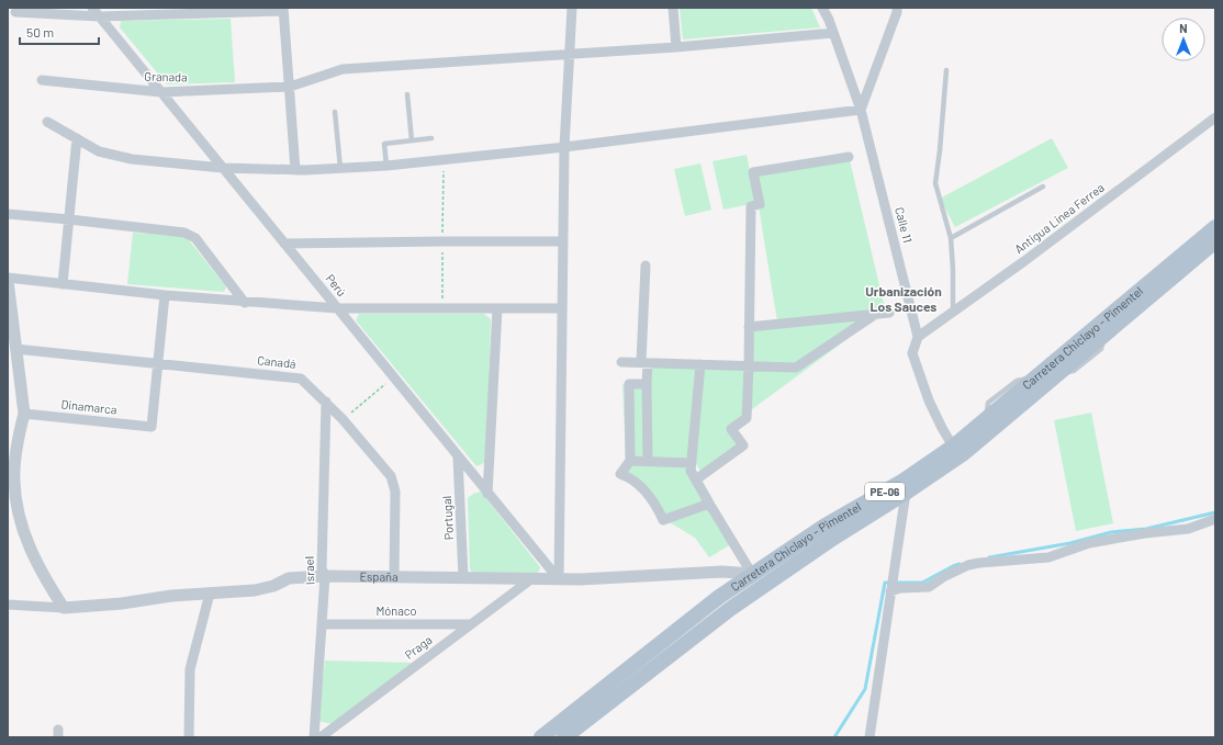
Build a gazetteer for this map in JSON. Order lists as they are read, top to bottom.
{
  "streets": {
    "main road": ["Carretera Chiclayo - Pimentel", "PE-06"],
    "street": [
      "Granada",
      "Antigua Linea Ferrea",
      "Calle 11",
      "Perú",
      "Canadá",
      "Dinamarca",
      "Portugal",
      "Israel",
      "España",
      "Mónaco",
      "Praga"
    ]
  },
  "crossings": [
    ["Granada", "Calle 11"],
    ["Granada", "Perú"],
    ["Antigua Linea Ferrea", "Calle 11"],
    ["Calle 11", "Carretera Chiclayo - Pimentel"],
    ["Perú", "Portugal"],
    ["Perú", "España"],
    ["Carretera Chiclayo - Pimentel", "España"],
    ["Canadá", "Dinamarca"],
    ["Canadá", "Israel"],
    ["Canadá", "España"],
    ["Portugal", "España"],
    ["Israel", "España"],
    ["Israel", "Mónaco"],
    ["España", "Praga"],
    ["Mónaco", "Praga"]
  ],
  "districts": ["Urbanización Los Sauces"],
  "scale_bar": "50 m",
  "north": "top"
}
